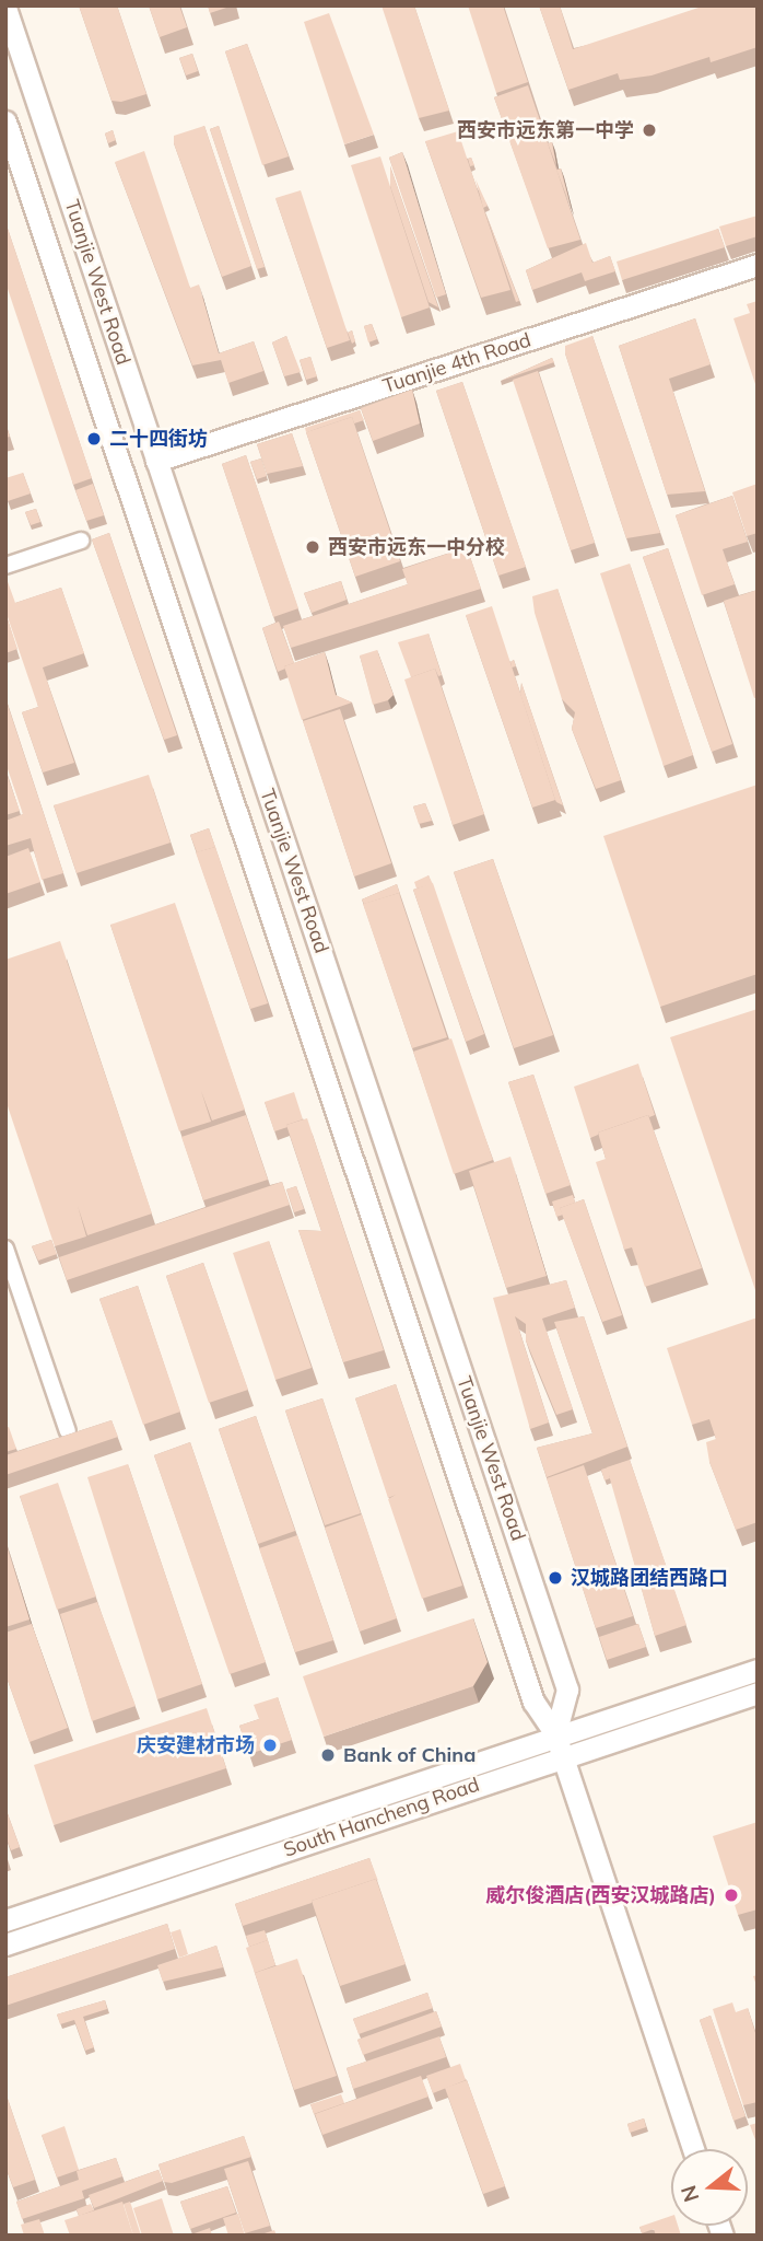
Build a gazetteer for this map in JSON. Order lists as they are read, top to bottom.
{
  "streets": {
    "street": ["Tuanjie West Road", "Tuanjie 4th Road", "South Hancheng Road"]
  },
  "crossings": [
    ["Tuanjie West Road", "Tuanjie 4th Road"],
    ["Tuanjie West Road", "South Hancheng Road"]
  ],
  "places": [
    "西安市远东第一中学",
    "二十四街坊",
    "西安市远东一中分校",
    "汉城路团结西路口",
    "庆安建材市场",
    "Bank of China",
    "威尔俊酒店(西安汉城路店)"
  ],
  "north": "left"
}
